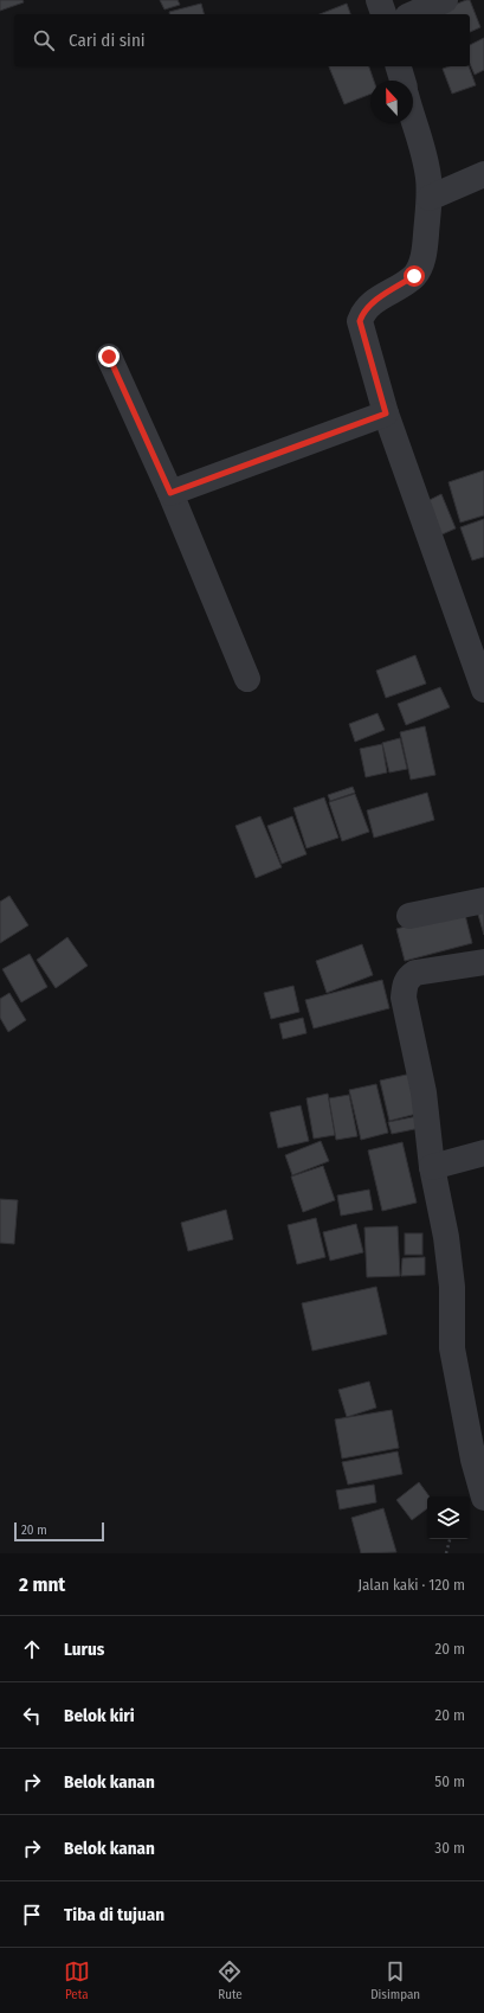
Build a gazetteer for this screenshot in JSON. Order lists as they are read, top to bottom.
{
  "scale_bar": "20 m",
  "north": "top",
  "page": {
    "search": "Cari di sini",
    "scale": "20 m",
    "heading": ["2 mnt", "Jalan kaki · 120 m"],
    "list": [
      ["Lurus", "20 m"],
      ["Belok kiri", "20 m"],
      ["Belok kanan", "50 m"],
      ["Belok kanan", "30 m"],
      "Tiba di tujuan"
    ],
    "nav": ["Peta", "Rute", "Disimpan"]
  }
}
